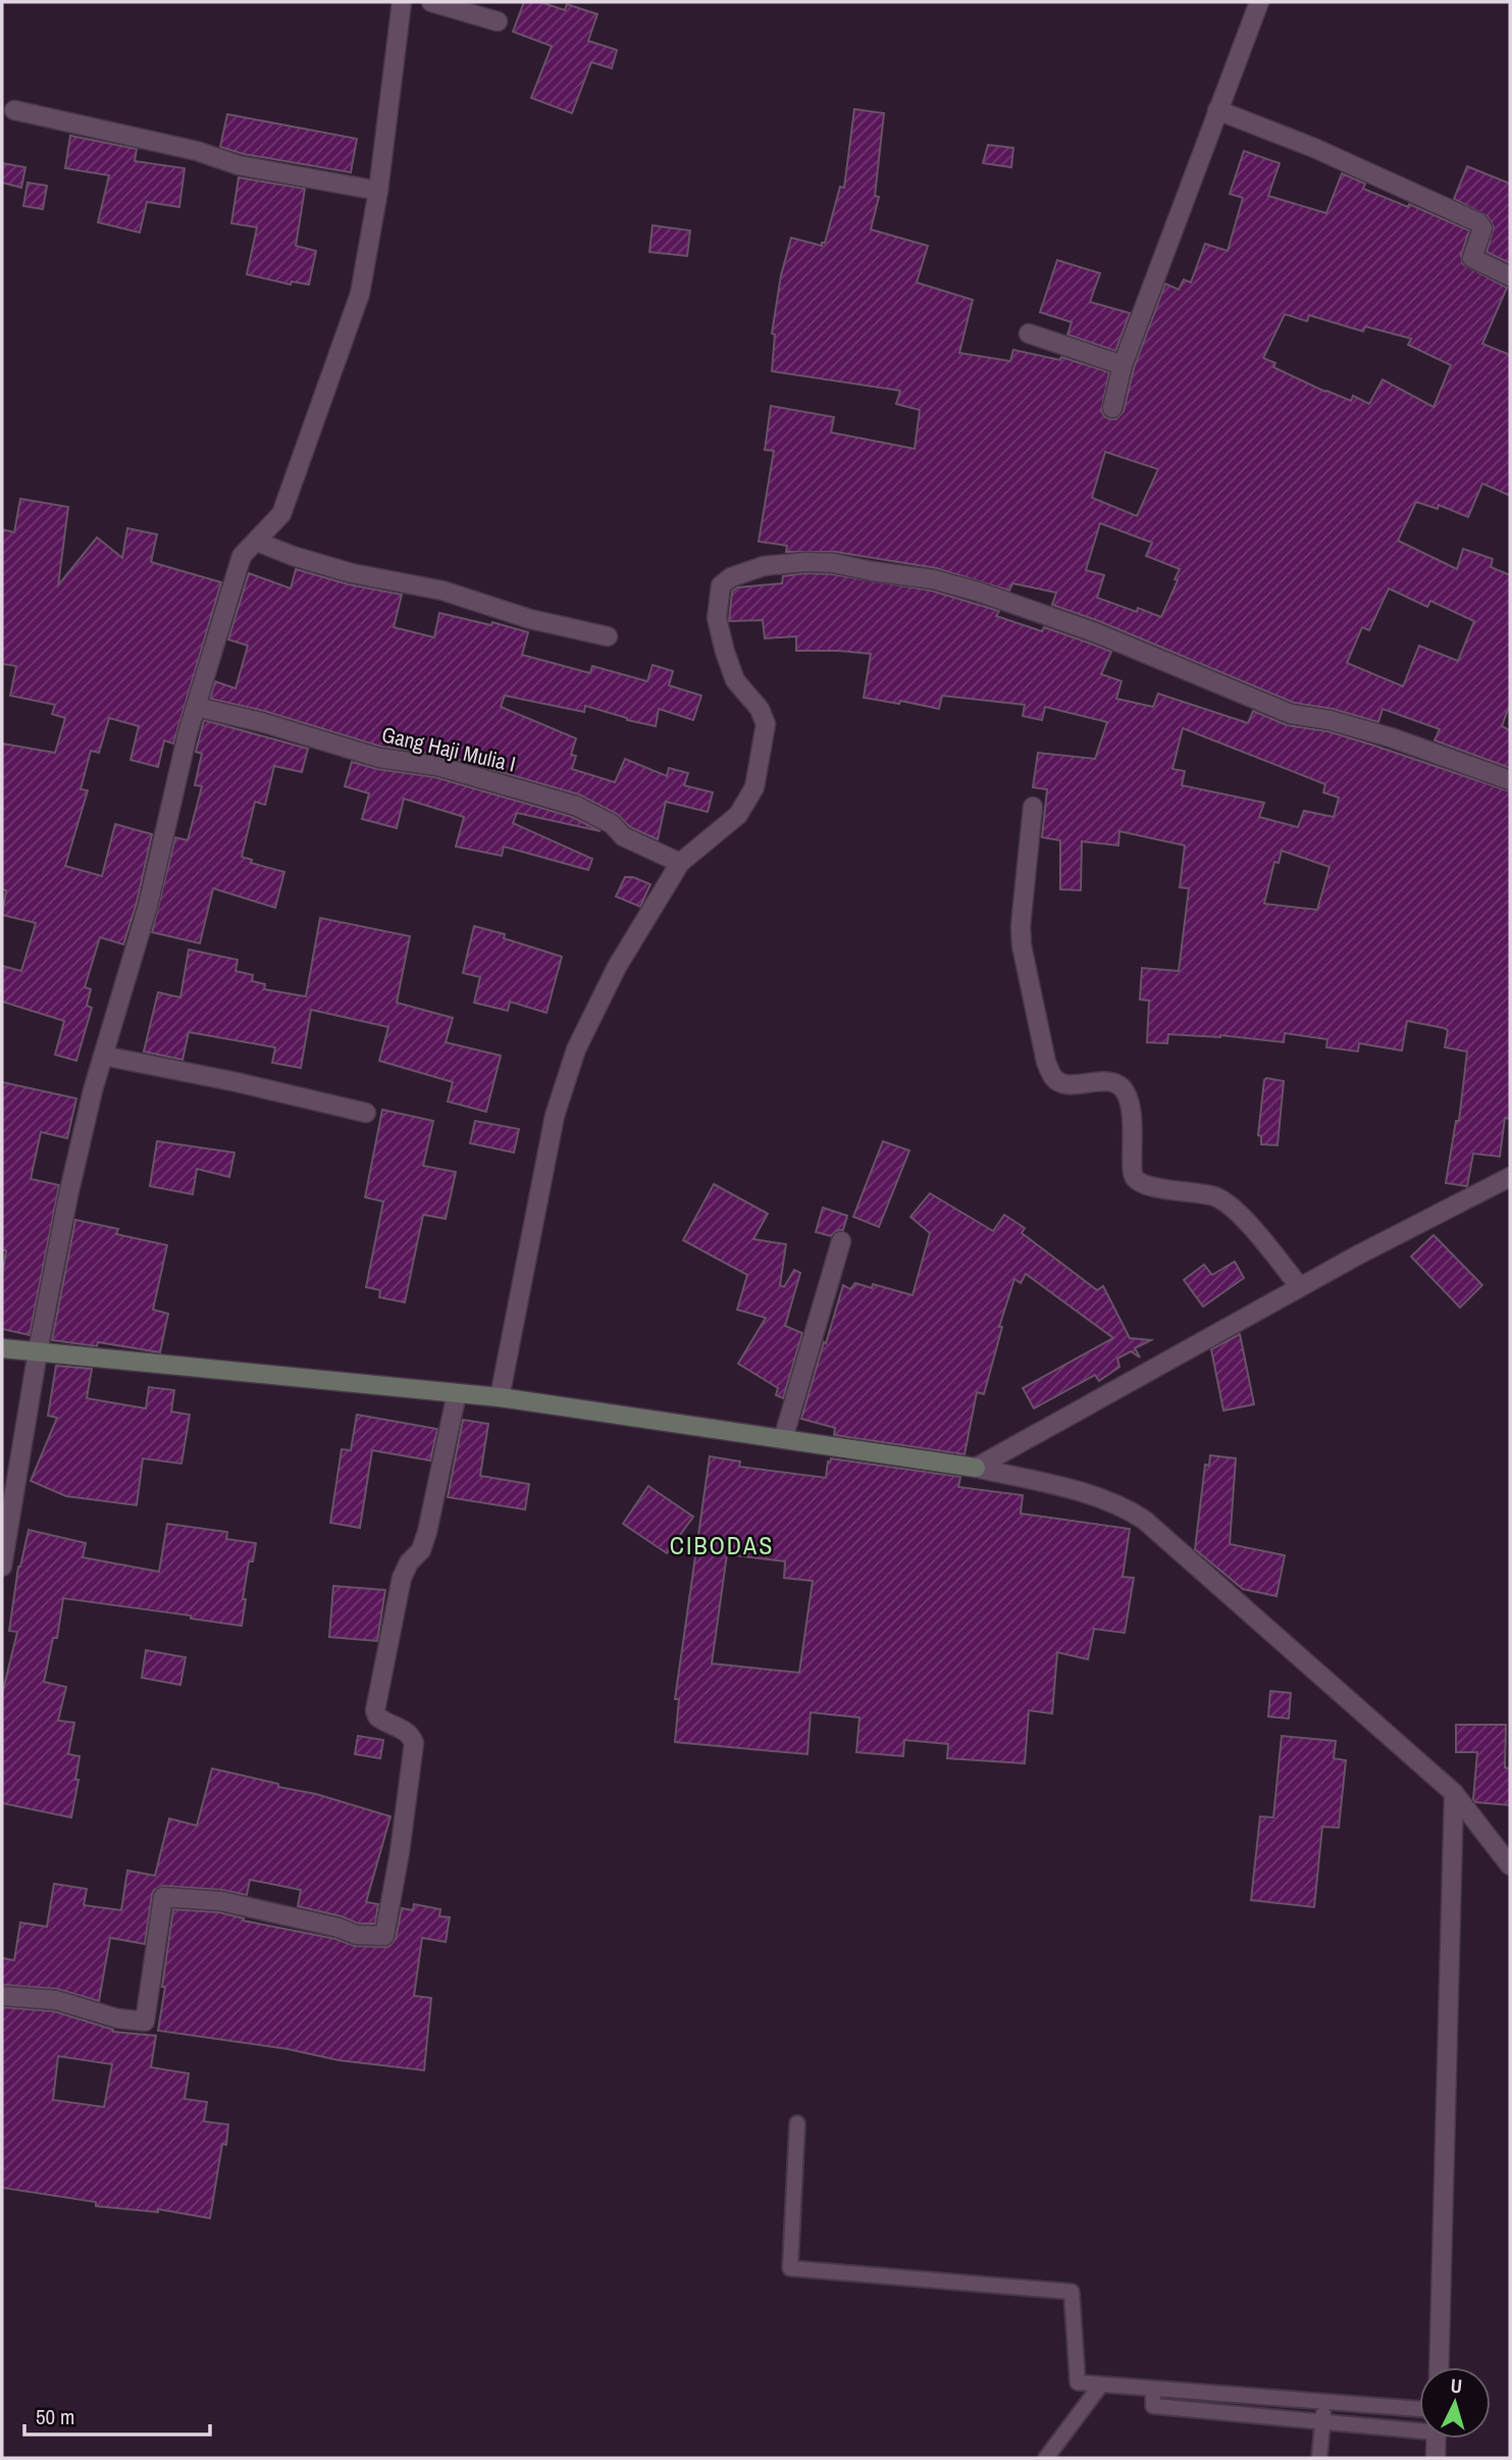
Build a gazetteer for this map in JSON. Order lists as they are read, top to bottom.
{
  "streets": {
    "street": ["Gang Haji Mulia I"]
  },
  "districts": ["CIBODAS"],
  "scale_bar": "50 m",
  "north": "top"
}
